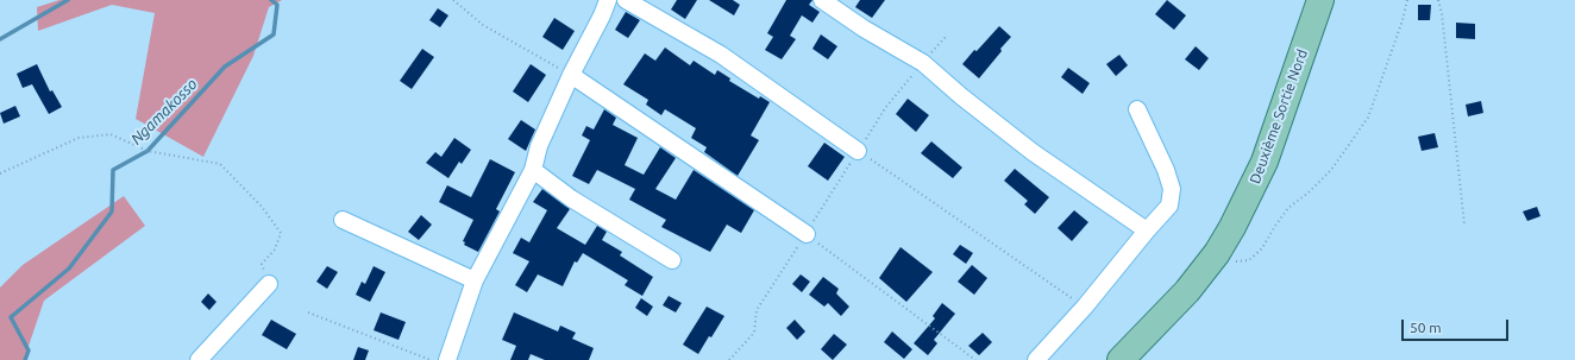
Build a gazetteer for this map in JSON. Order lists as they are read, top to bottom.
{
  "streets": {
    "main road": ["Deuxième Sortie Nord"]
  },
  "water": ["Ngamakosso"],
  "scale_bar": "50 m"
}
